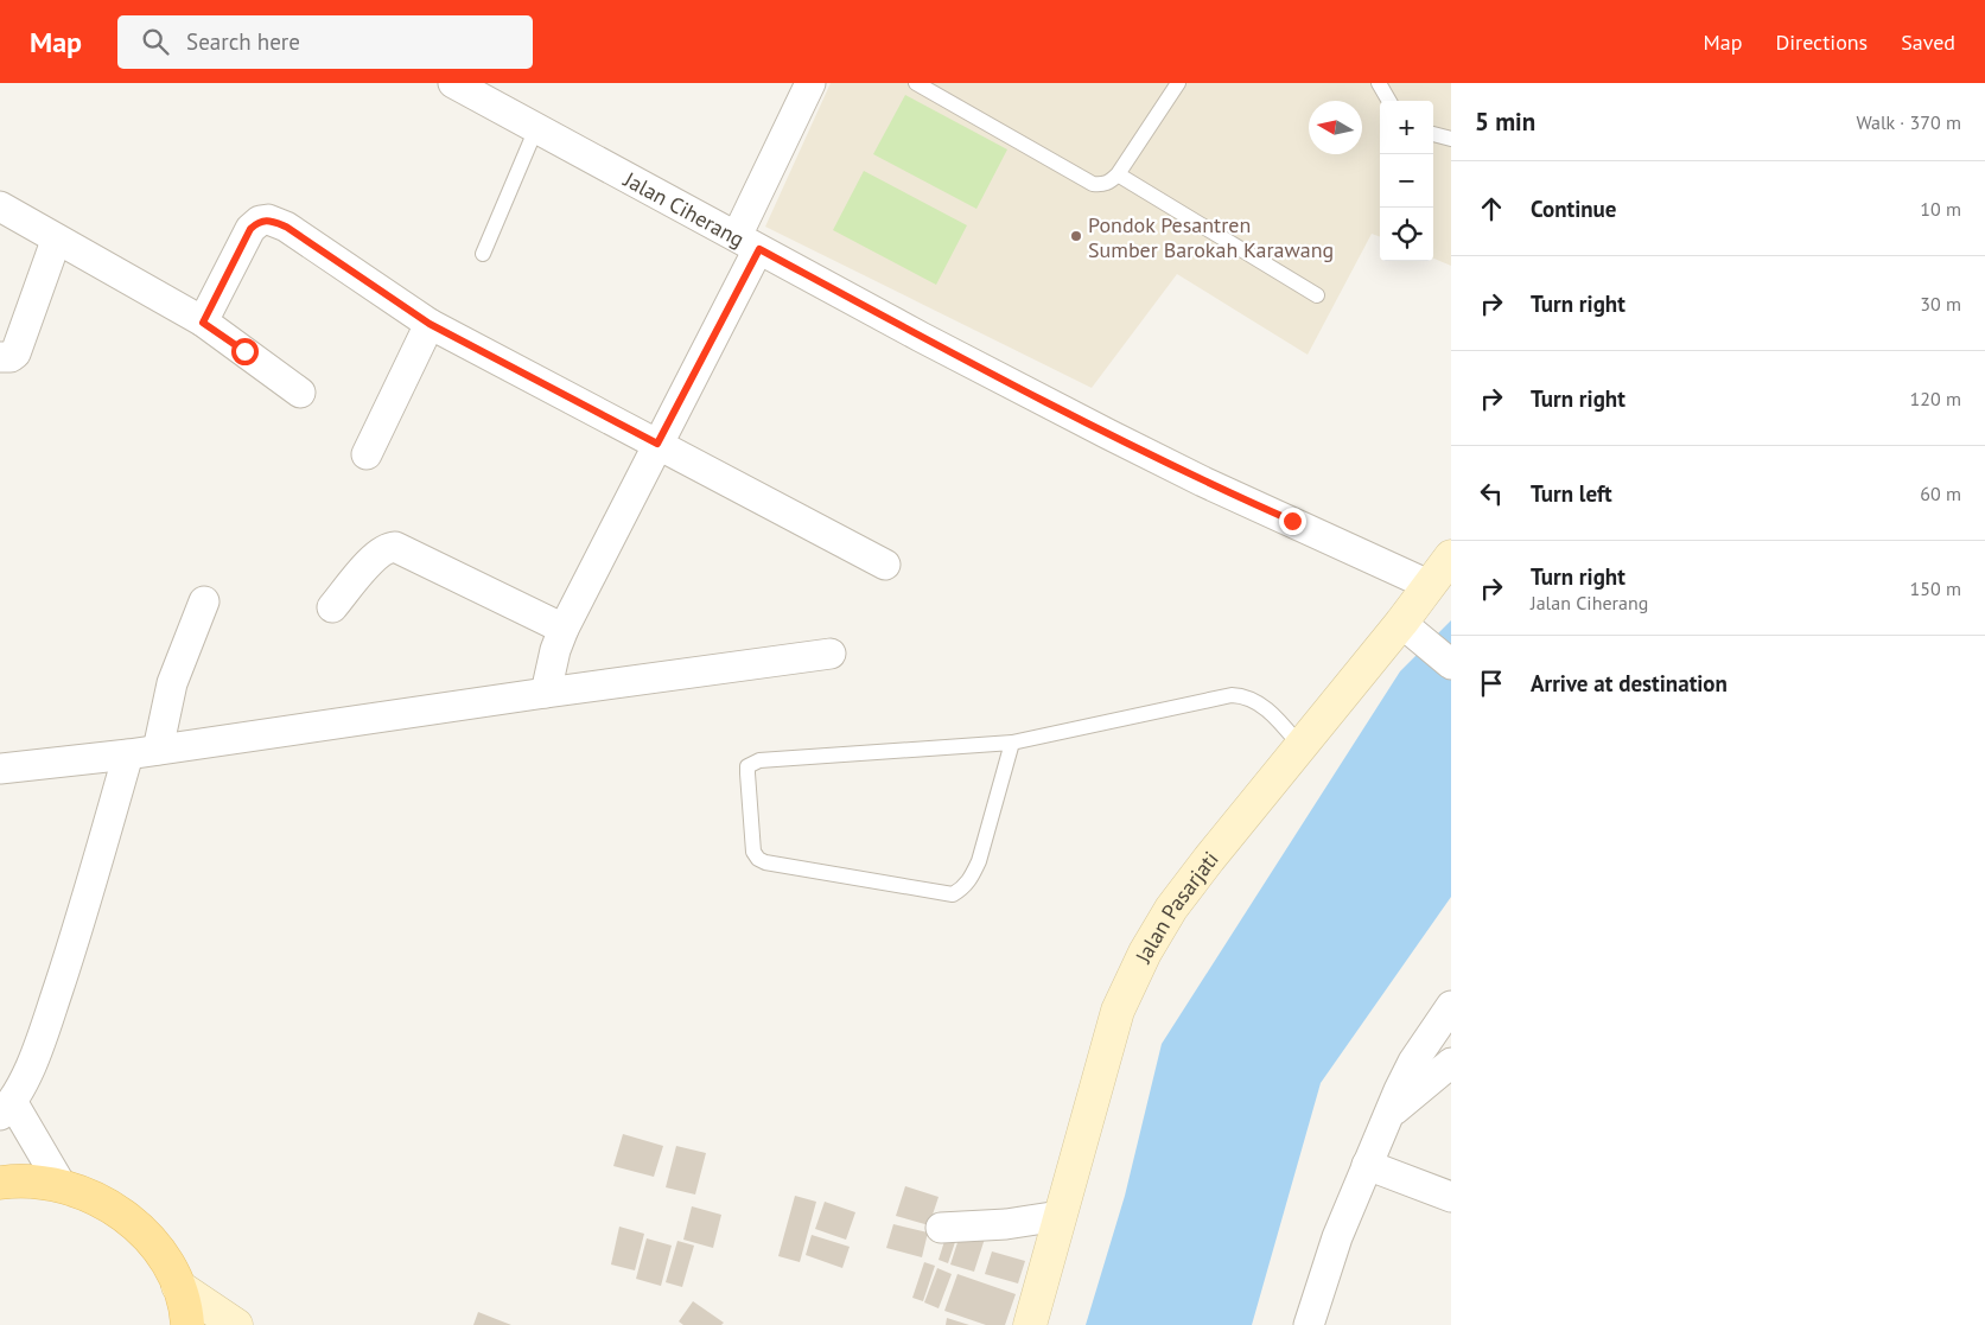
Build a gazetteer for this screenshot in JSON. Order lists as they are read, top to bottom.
{
  "streets": {
    "main road": ["Jalan Pasarjati"],
    "street": ["Jalan Ciherang"]
  },
  "crossings": [
    ["Jalan Ciherang", "Jalan Pasarjati"]
  ],
  "places": ["Pondok Pesantren Sumber Barokah Karawang"],
  "north": "left",
  "page": {
    "header": "Map",
    "search": "Search here",
    "nav": ["Map", "Directions", "Saved"],
    "heading": ["5 min", "Walk · 370 m"],
    "map_buttons": ["+", "−"],
    "list": [
      ["Continue", "10 m"],
      ["Turn right", "30 m"],
      ["Turn right", "120 m"],
      ["Turn left", "60 m"],
      ["Turn right", "Jalan Ciherang", "150 m"],
      "Arrive at destination"
    ]
  }
}
